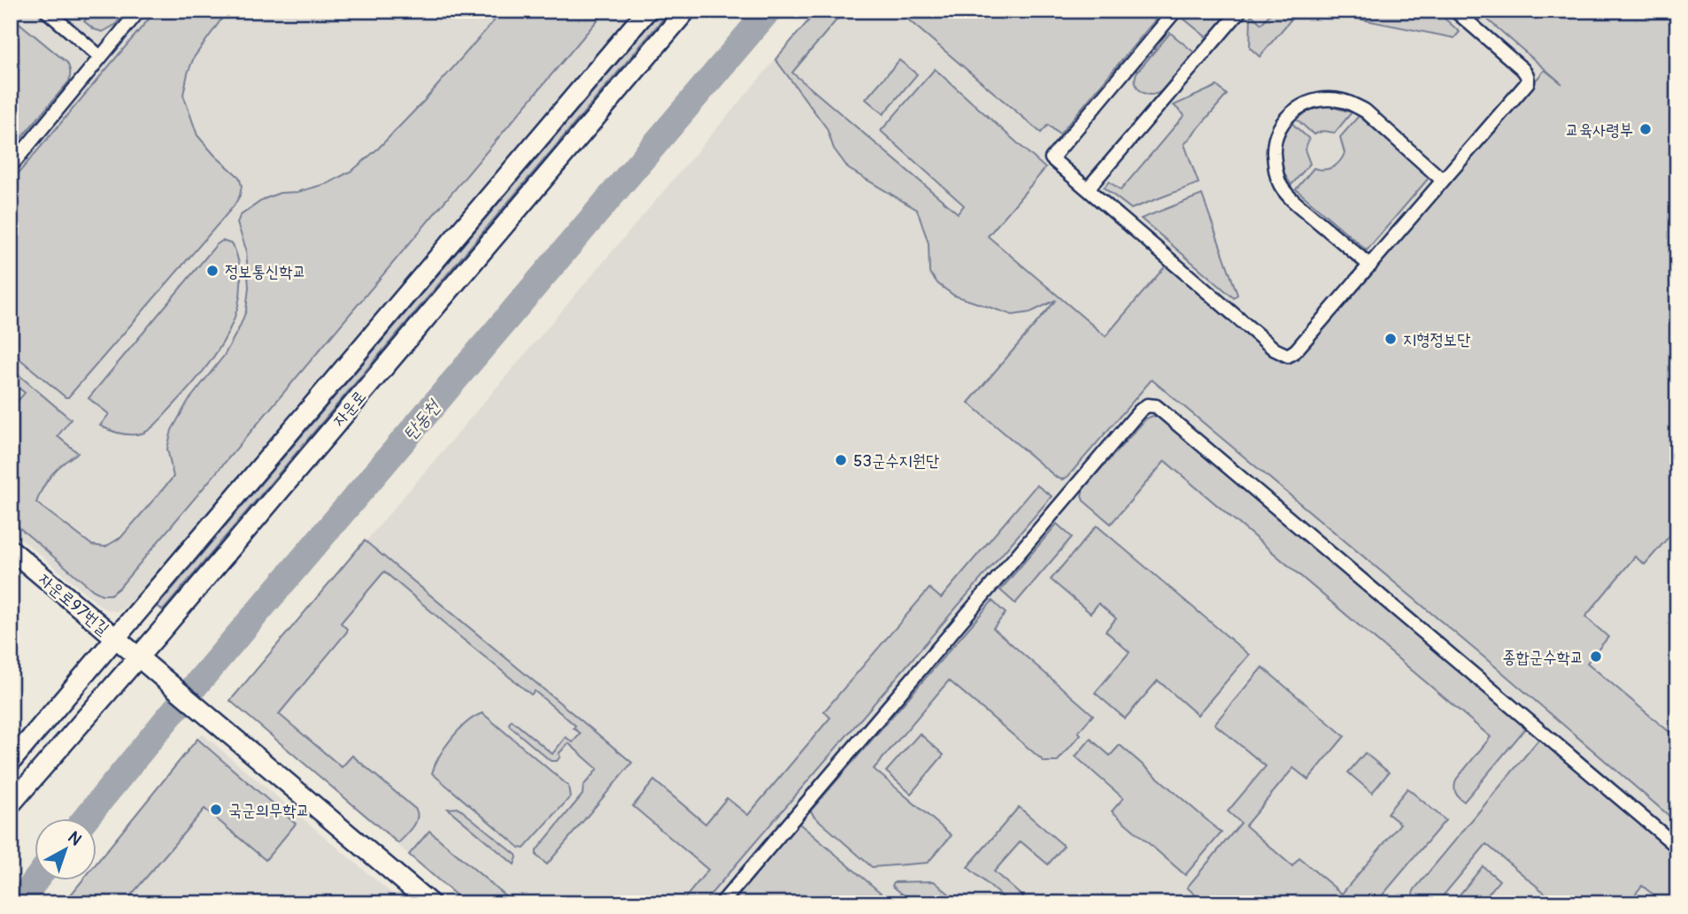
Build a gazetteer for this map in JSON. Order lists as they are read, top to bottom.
{
  "streets": {
    "street": ["자운로", "자운로97번길"]
  },
  "crossings": [
    ["자운로", "자운로97번길"]
  ],
  "water": ["탄동천"],
  "places": [
    "교육사령부",
    "정보통신학교",
    "지형정보단",
    "53군수지원단",
    "종합군수학교",
    "국군의무학교"
  ],
  "north": "top right"
}
